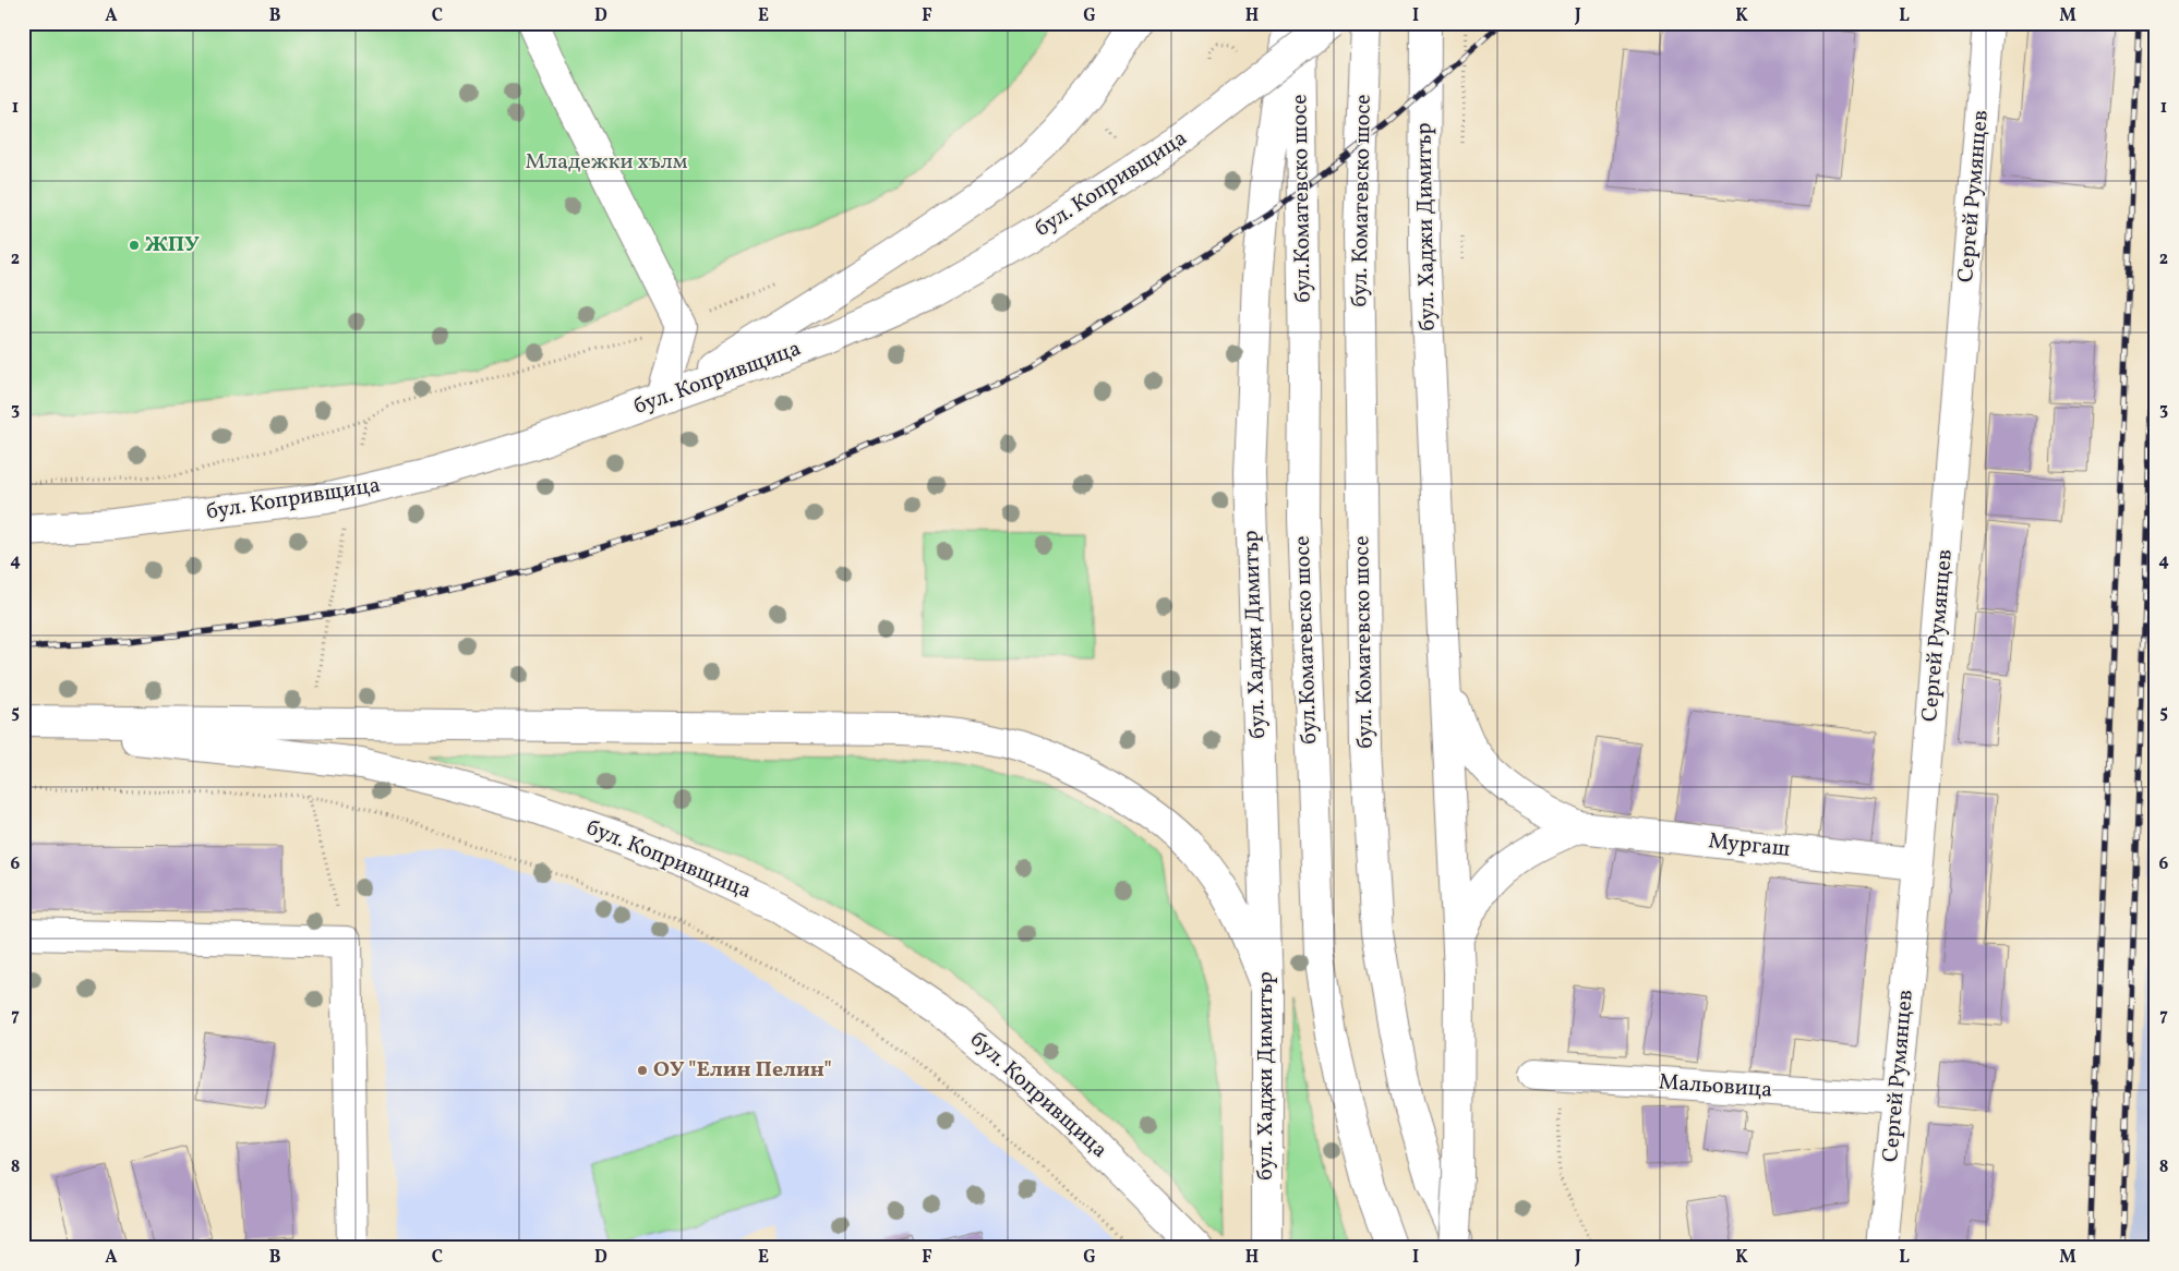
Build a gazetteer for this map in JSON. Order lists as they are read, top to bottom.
{
  "streets": {
    "main road": [
      "бул. Копривщица",
      "Сергей Румянцев",
      "бул.Коматевско шосе",
      "бул. Коматевско шосе",
      "бул. Хаджи Димитър",
      "Мургаш",
      "Мальовица"
    ]
  },
  "crossings": [
    ["Сергей Румянцев", "Мургаш"],
    ["Сергей Румянцев", "Мальовица"]
  ],
  "parks": ["Младежки хълм"],
  "places": ["ЖПУ", "ОУ \"Елин Пелин\""],
  "grid": {
    "columns": [
      "A",
      "B",
      "C",
      "D",
      "E",
      "F",
      "G",
      "H",
      "I",
      "J",
      "K",
      "L",
      "M"
    ],
    "rows": [
      "1",
      "2",
      "3",
      "4",
      "5",
      "6",
      "7",
      "8"
    ]
  }
}
